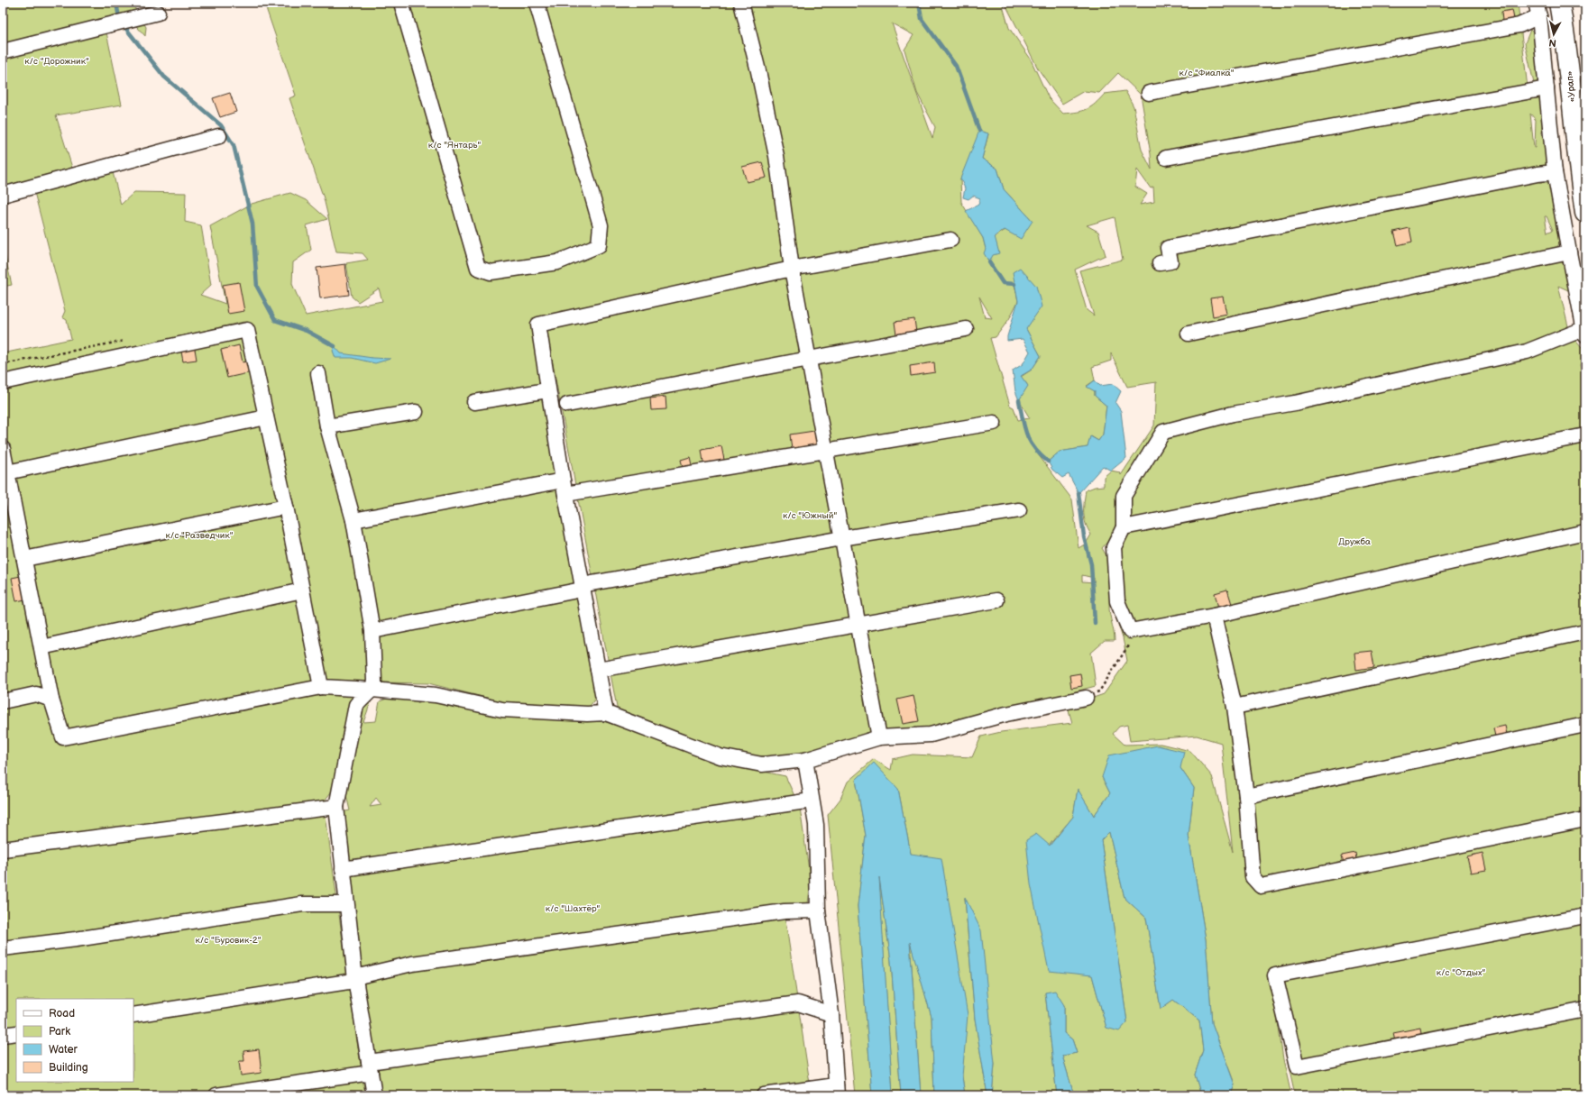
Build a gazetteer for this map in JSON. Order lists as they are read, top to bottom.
{
  "streets": {
    "highway": ["«Урал»"]
  },
  "parks": [
    "к/с \"Дорожник\"",
    "к/с \"Фиалка\"",
    "к/с \"Янтарь\"",
    "к/с \"Южный\"",
    "к/с \"Разведчик\"",
    "Дружба",
    "к/с \"Шахтёр\"",
    "к/с \"Буровик-2\"",
    "к/с \"Отдых\""
  ],
  "legend": [
    "Road",
    "Park",
    "Water",
    "Building"
  ],
  "north": "bottom"
}
